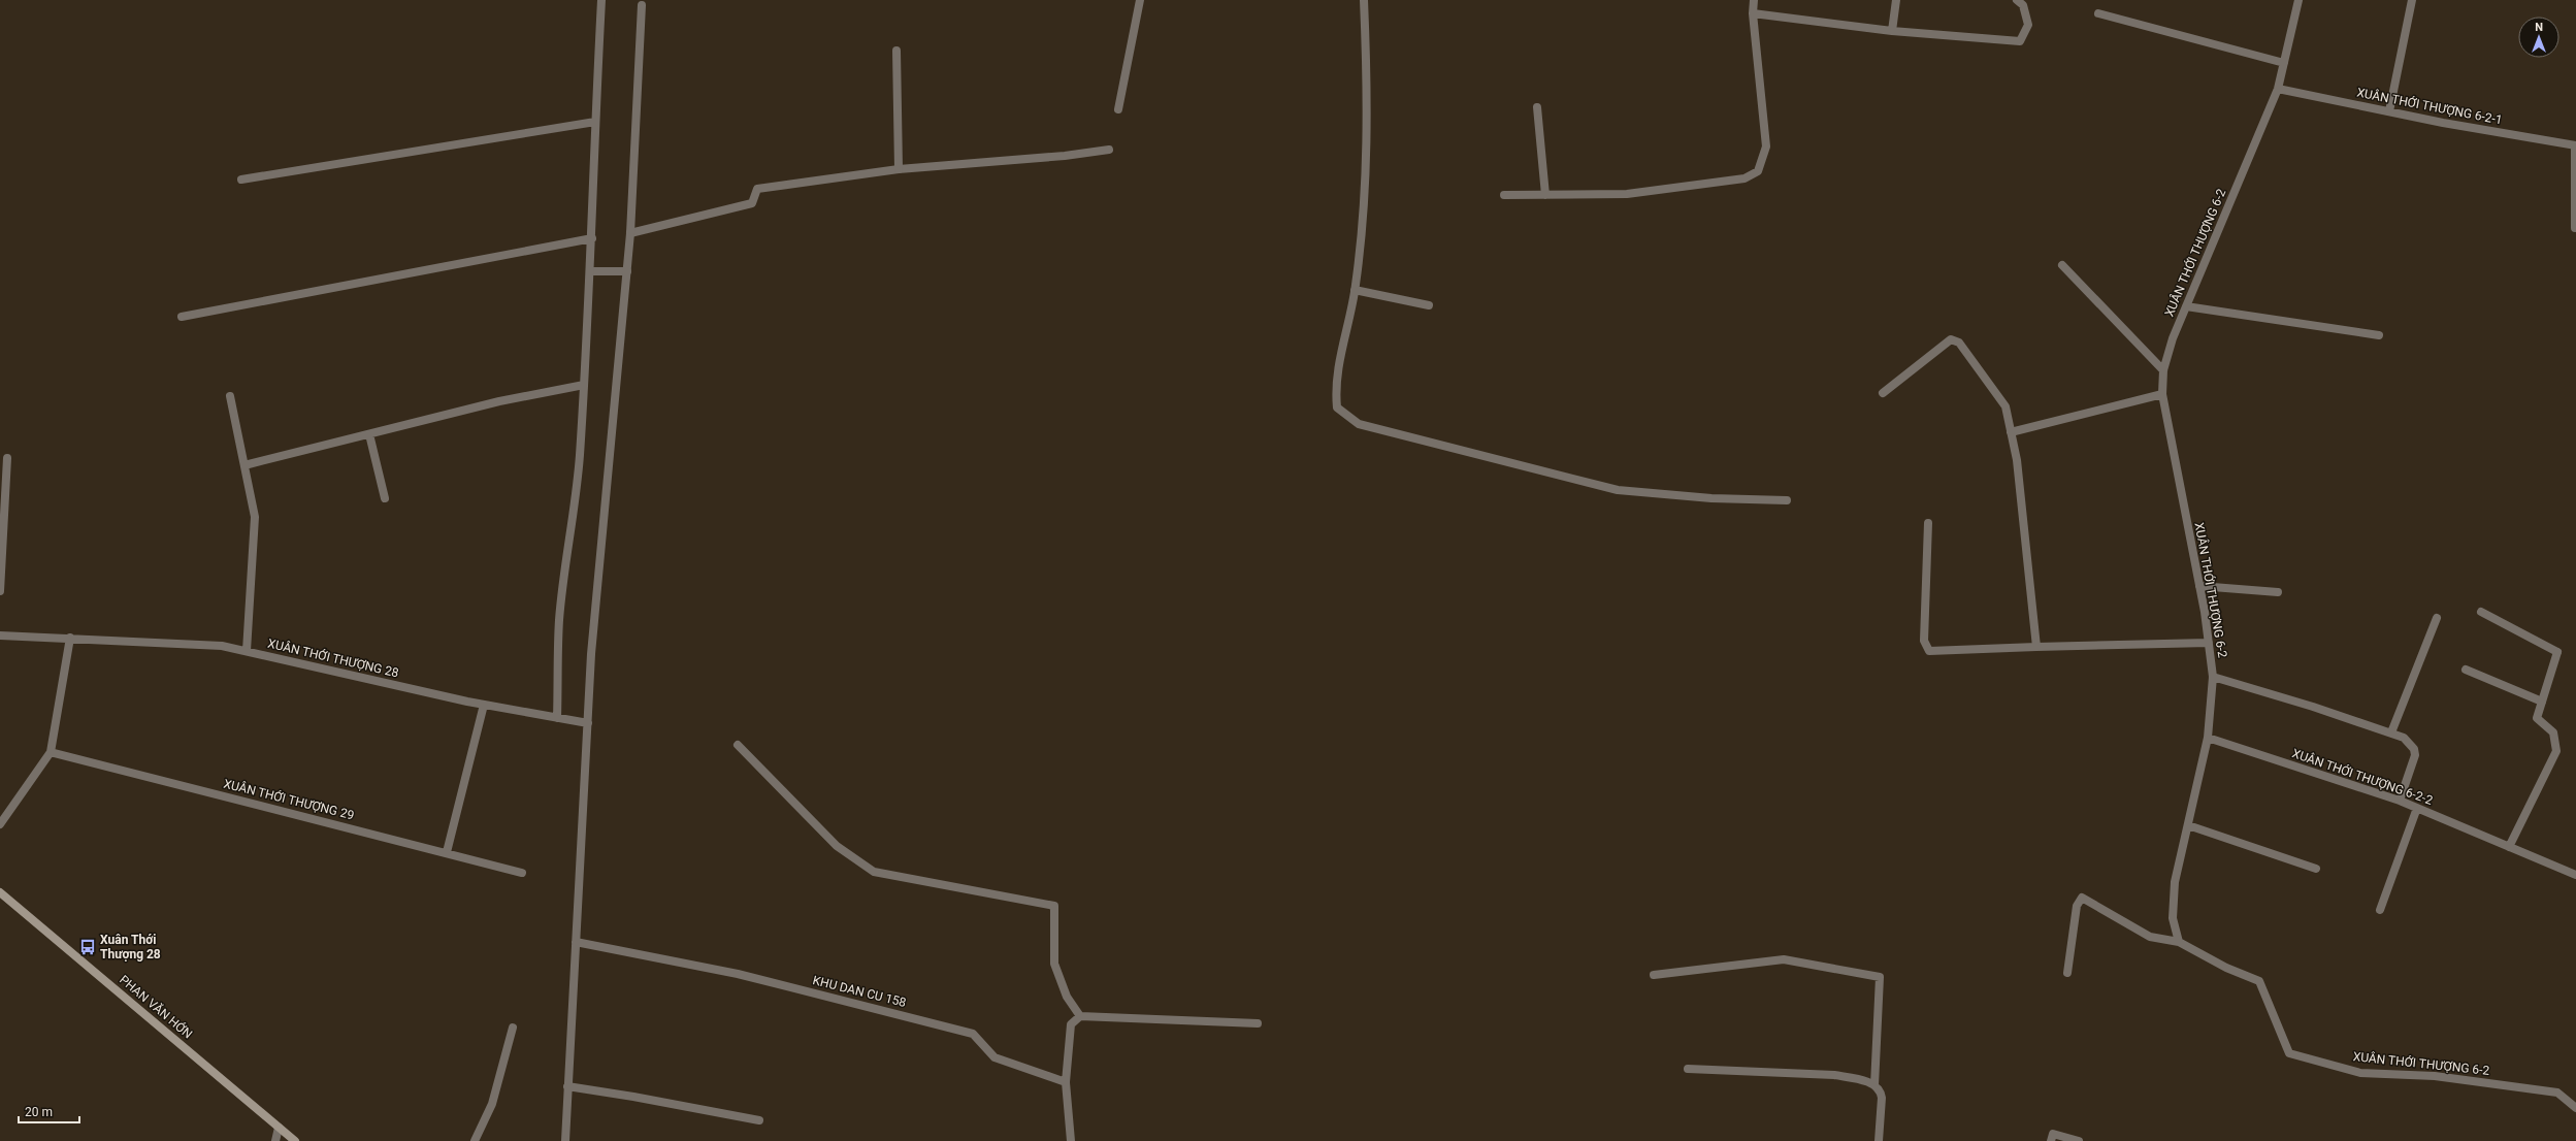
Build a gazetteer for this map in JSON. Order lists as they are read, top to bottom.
{
  "streets": {
    "main road": ["PHAN VĂN HỚN"],
    "street": [
      "XUÂN THỚI THƯỢNG 6-2-1",
      "XUÂN THỚI THƯỢNG 6-2",
      "XUÂN THỚI THƯỢNG 28",
      "XUÂN THỚI THƯỢNG 6-2-2",
      "XUÂN THỚI THƯỢNG 29",
      "KHU DAN CU 158"
    ]
  },
  "crossings": [
    ["XUÂN THỚI THƯỢNG 6-2-1", "XUÂN THỚI THƯỢNG 6-2"],
    ["XUÂN THỚI THƯỢNG 6-2", "XUÂN THỚI THƯỢNG 6-2-2"]
  ],
  "places": {
    "bus stop": ["Xuân Thới Thượng 28"]
  },
  "scale_bar": "20 m",
  "north": "top"
}
